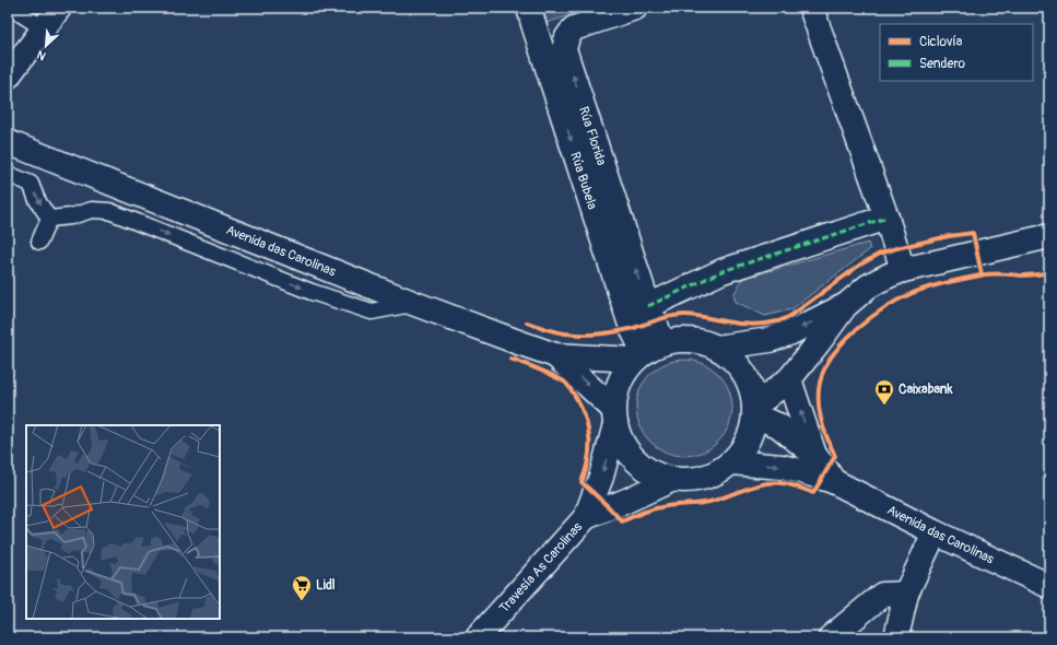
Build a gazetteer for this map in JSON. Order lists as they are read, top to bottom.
{
  "streets": {
    "main road": [
      "Rúa Florida",
      "Rúa Bubela",
      "Avenida das Carolinas",
      "Travesía As Carolinas"
    ]
  },
  "crossings": [
    ["Rúa Florida", "Rúa Bubela"],
    ["Rúa Florida", "Avenida das Carolinas"],
    ["Rúa Bubela", "Avenida das Carolinas"]
  ],
  "one_way": ["Rúa Florida", "Rúa Bubela"],
  "places": {
    "bank": ["Caixabank"],
    "supermarket": ["Lidl"]
  },
  "legend": ["Ciclovía", "Sendero"],
  "north": "bottom left"
}
